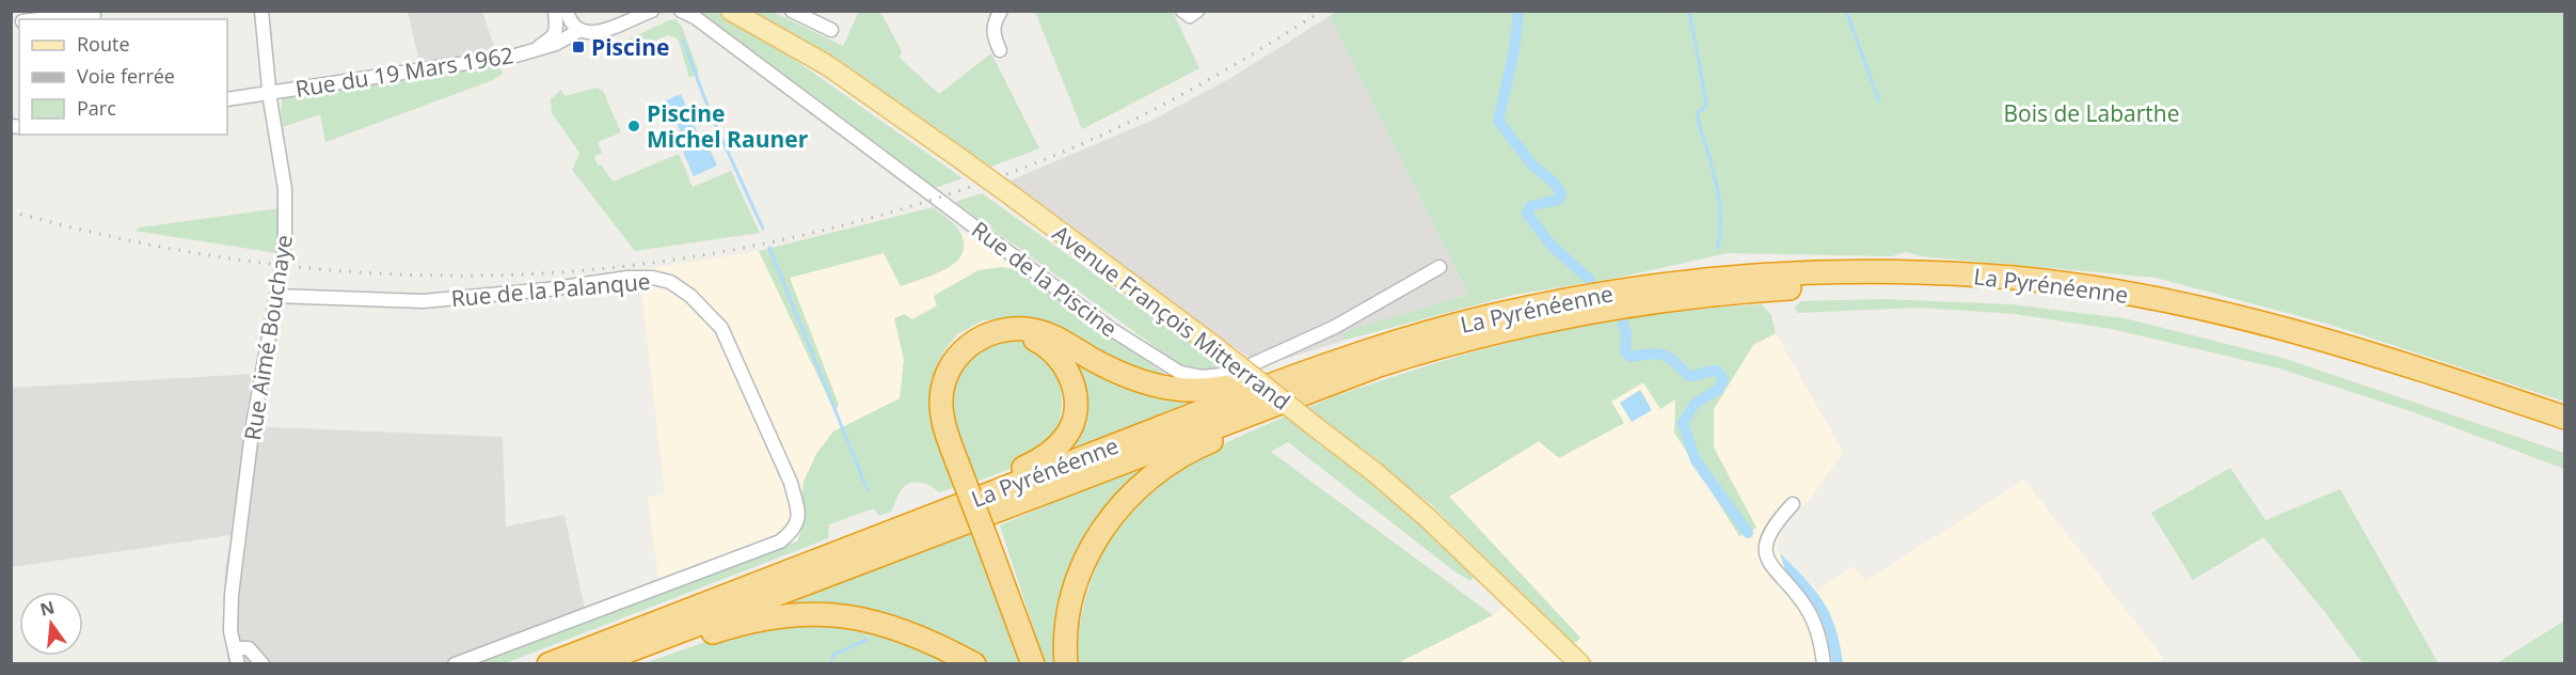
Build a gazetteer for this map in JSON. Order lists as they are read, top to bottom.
{
  "streets": {
    "highway": ["La Pyrénéenne"],
    "main road": ["Avenue François Mitterrand"],
    "street": [
      "Rue du 19 Mars 1962",
      "Rue de la Piscine",
      "Rue de la Palanque",
      "Rue Aimé Bouchaye"
    ]
  },
  "crossings": [
    ["Rue du 19 Mars 1962", "Rue Aimé Bouchaye"],
    ["Rue de la Palanque", "Rue Aimé Bouchaye"]
  ],
  "parks": ["Bois de Labarthe"],
  "places": {
    "transit": ["Piscine"],
    "other": ["Piscine Michel Rauner"]
  },
  "legend": ["Route", "Voie ferrée", "Parc"],
  "north": "top"
}
